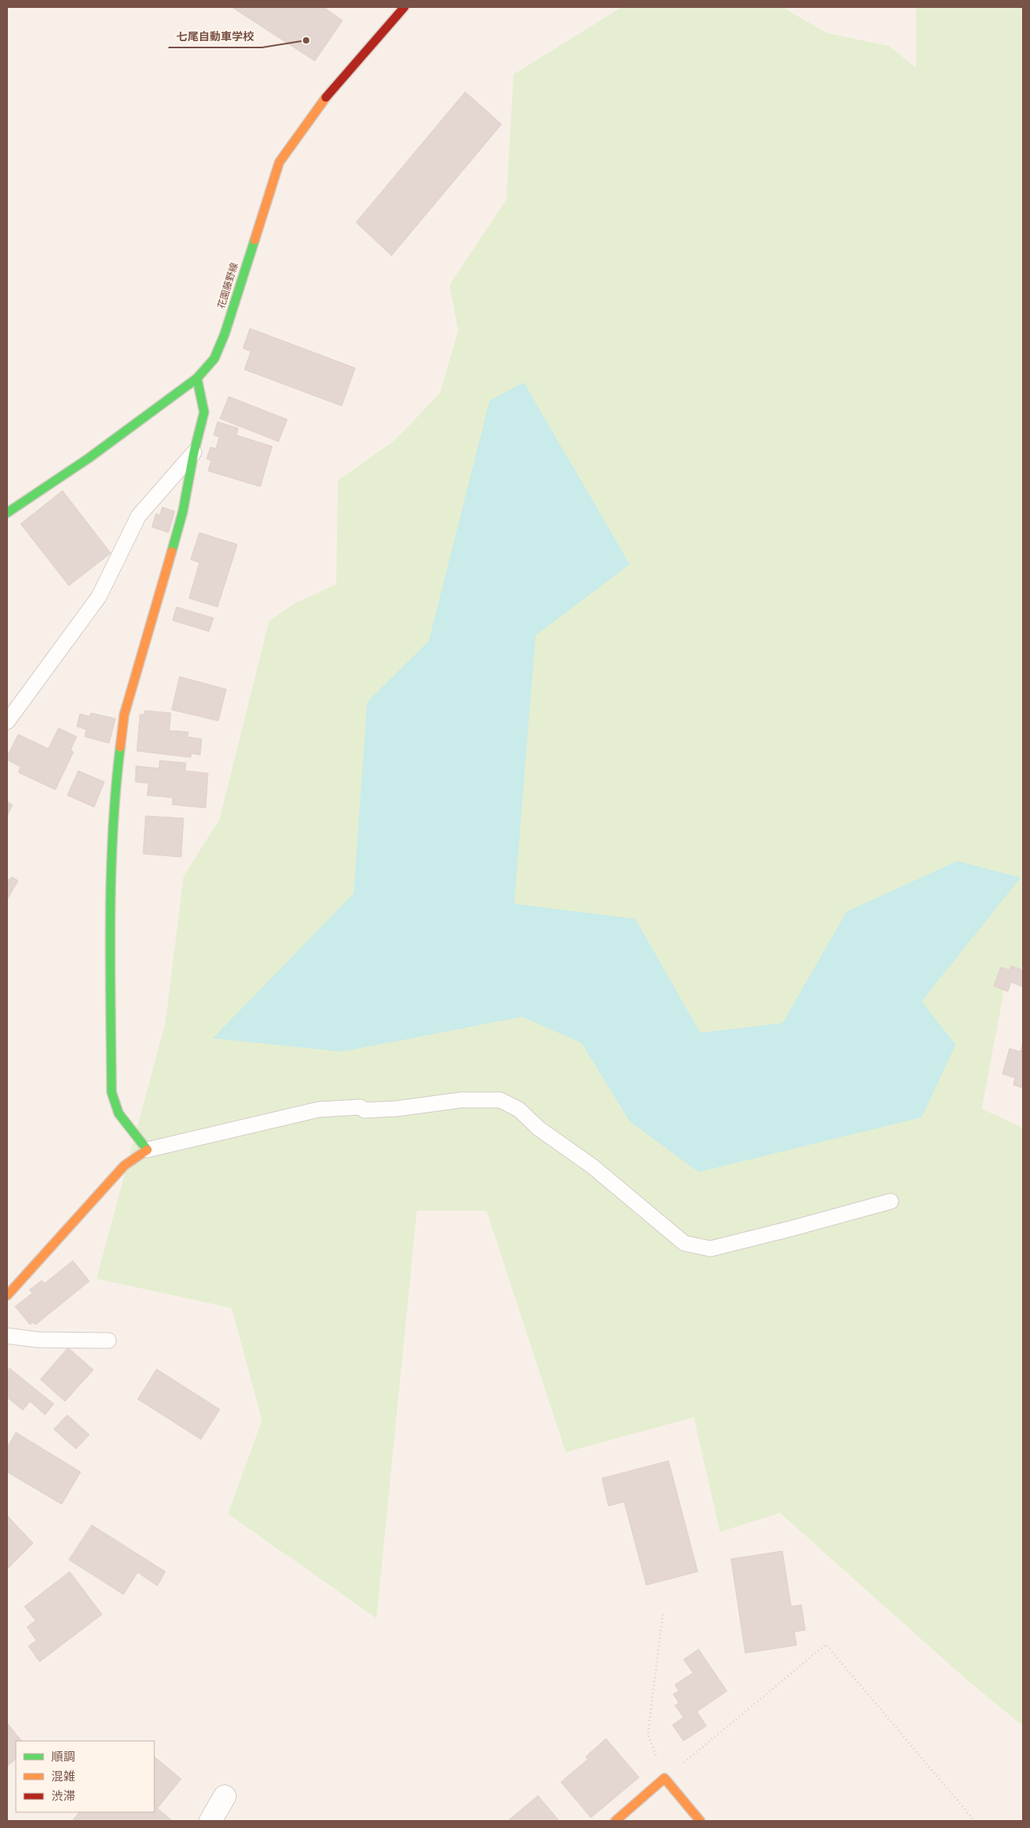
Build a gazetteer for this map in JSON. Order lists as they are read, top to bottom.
{
  "streets": {
    "street": ["花園藤野線"]
  },
  "places": ["七尾自動車学校"],
  "legend": ["順調", "混雑", "渋滞"]
}
